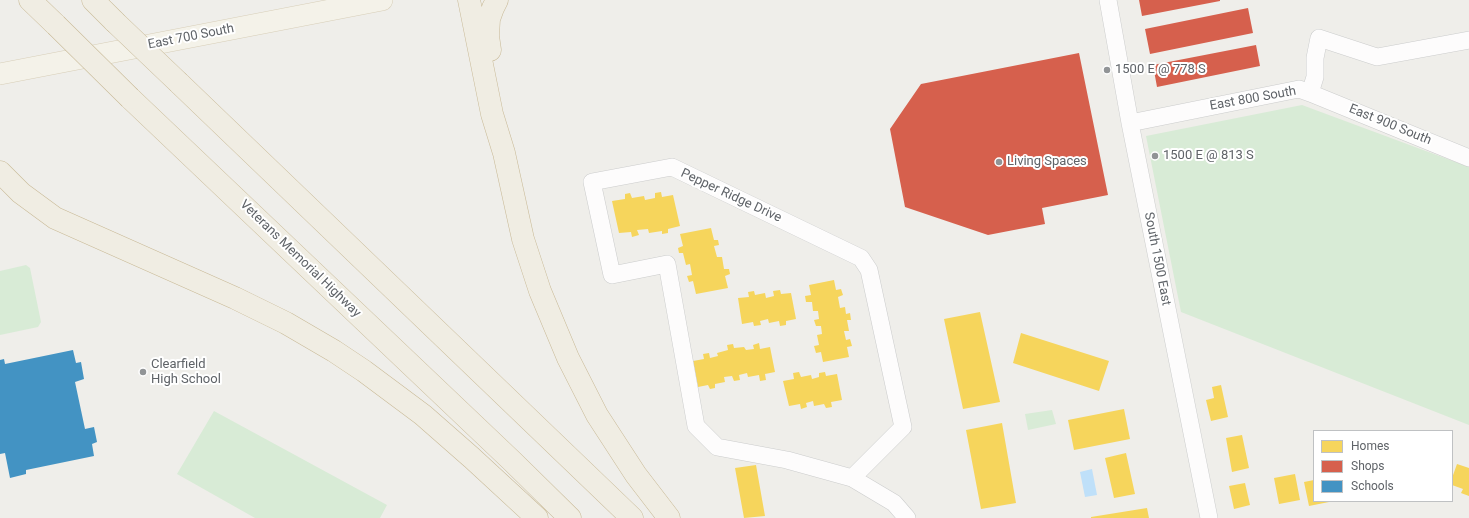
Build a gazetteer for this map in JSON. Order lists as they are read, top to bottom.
{
  "streets": {
    "highway": ["Veterans Memorial Highway"],
    "main road": ["East 700 South"],
    "street": [
      "East 800 South",
      "East 900 South",
      "Pepper Ridge Drive",
      "South 1500 East"
    ]
  },
  "crossings": [
    ["East 800 South", "East 900 South"],
    ["East 800 South", "South 1500 East"]
  ],
  "places": [
    "1500 E @ 778 S",
    "1500 E @ 813 S",
    "Living Spaces",
    "Clearfield High School"
  ],
  "legend": ["Homes", "Shops", "Schools"]
}
